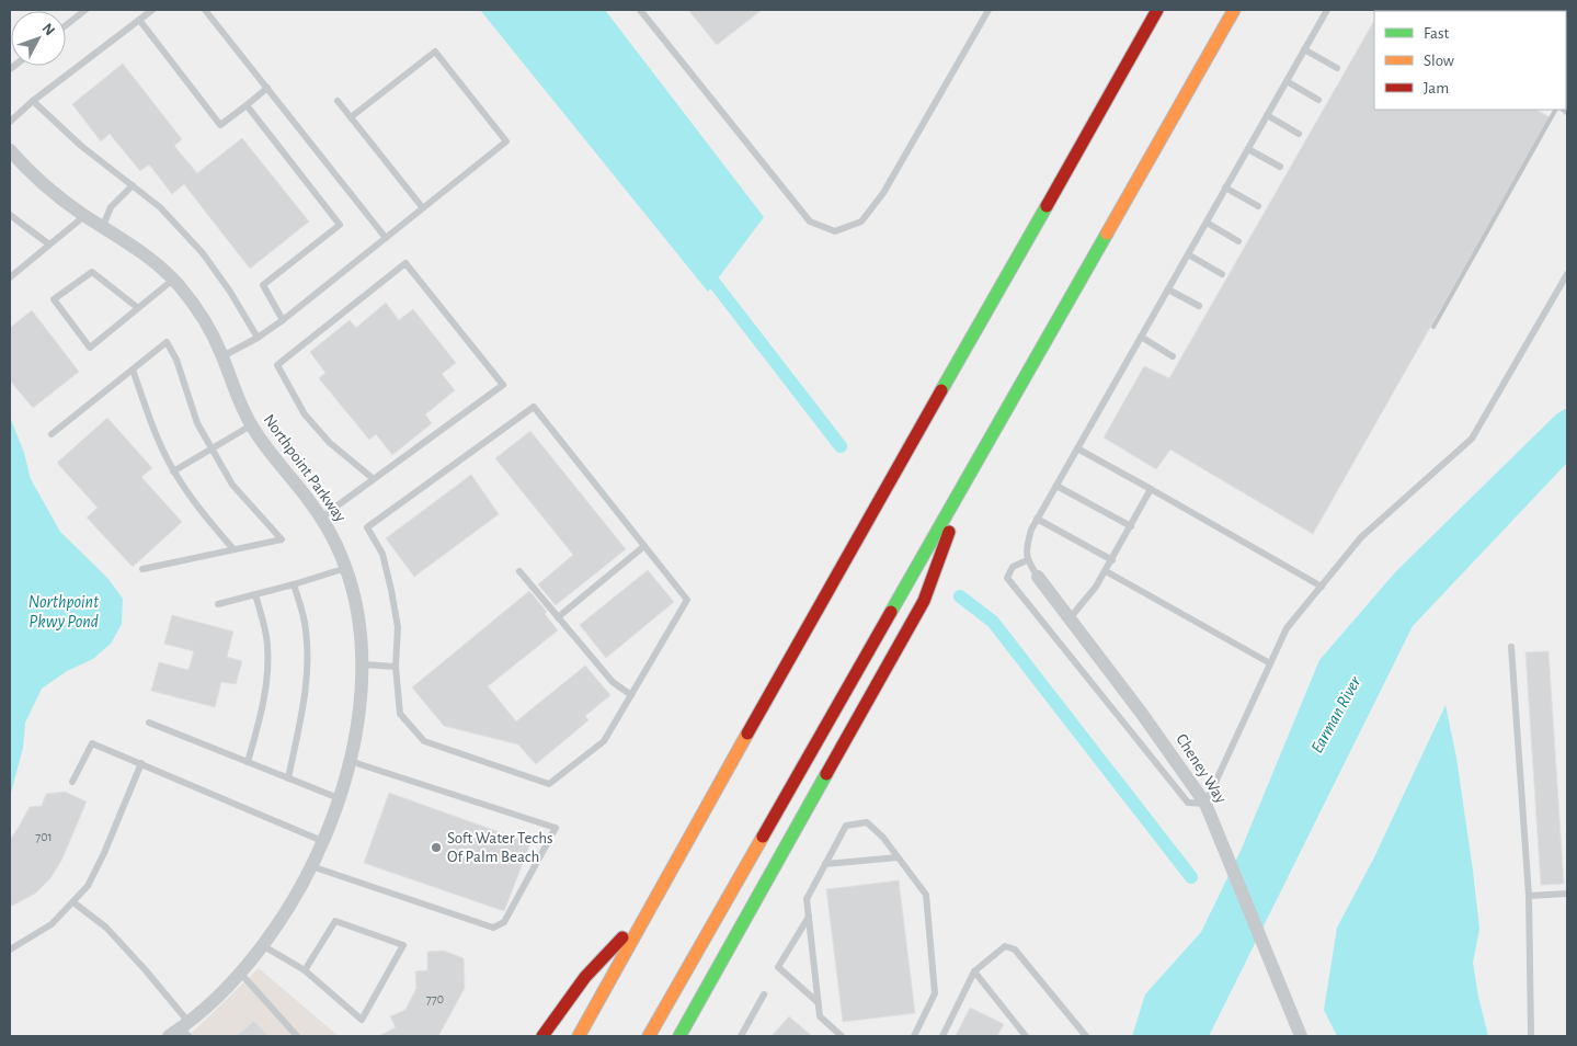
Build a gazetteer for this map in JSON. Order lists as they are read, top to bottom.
{
  "streets": {
    "street": ["Northpoint Parkway", "Cheney Way"]
  },
  "water": ["Northpoint Pkwy Pond", "Earman River"],
  "places": ["Soft Water Techs Of Palm Beach"],
  "house_numbers": ["701", "770"],
  "legend": ["Fast", "Slow", "Jam"],
  "north": "top right"
}
